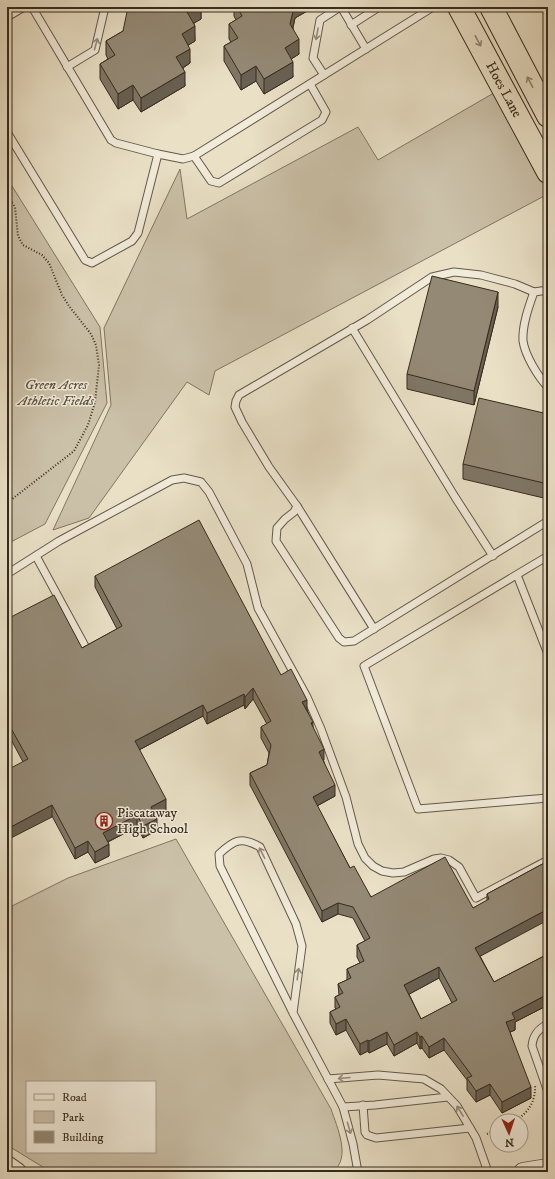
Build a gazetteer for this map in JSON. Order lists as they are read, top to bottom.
{
  "streets": {
    "highway": ["Hoes Lane"]
  },
  "parks": ["Green Acres Athletic Fields"],
  "places": {
    "building": ["Piscataway High School"]
  },
  "legend": ["Road", "Park", "Building"],
  "north": "bottom"
}
